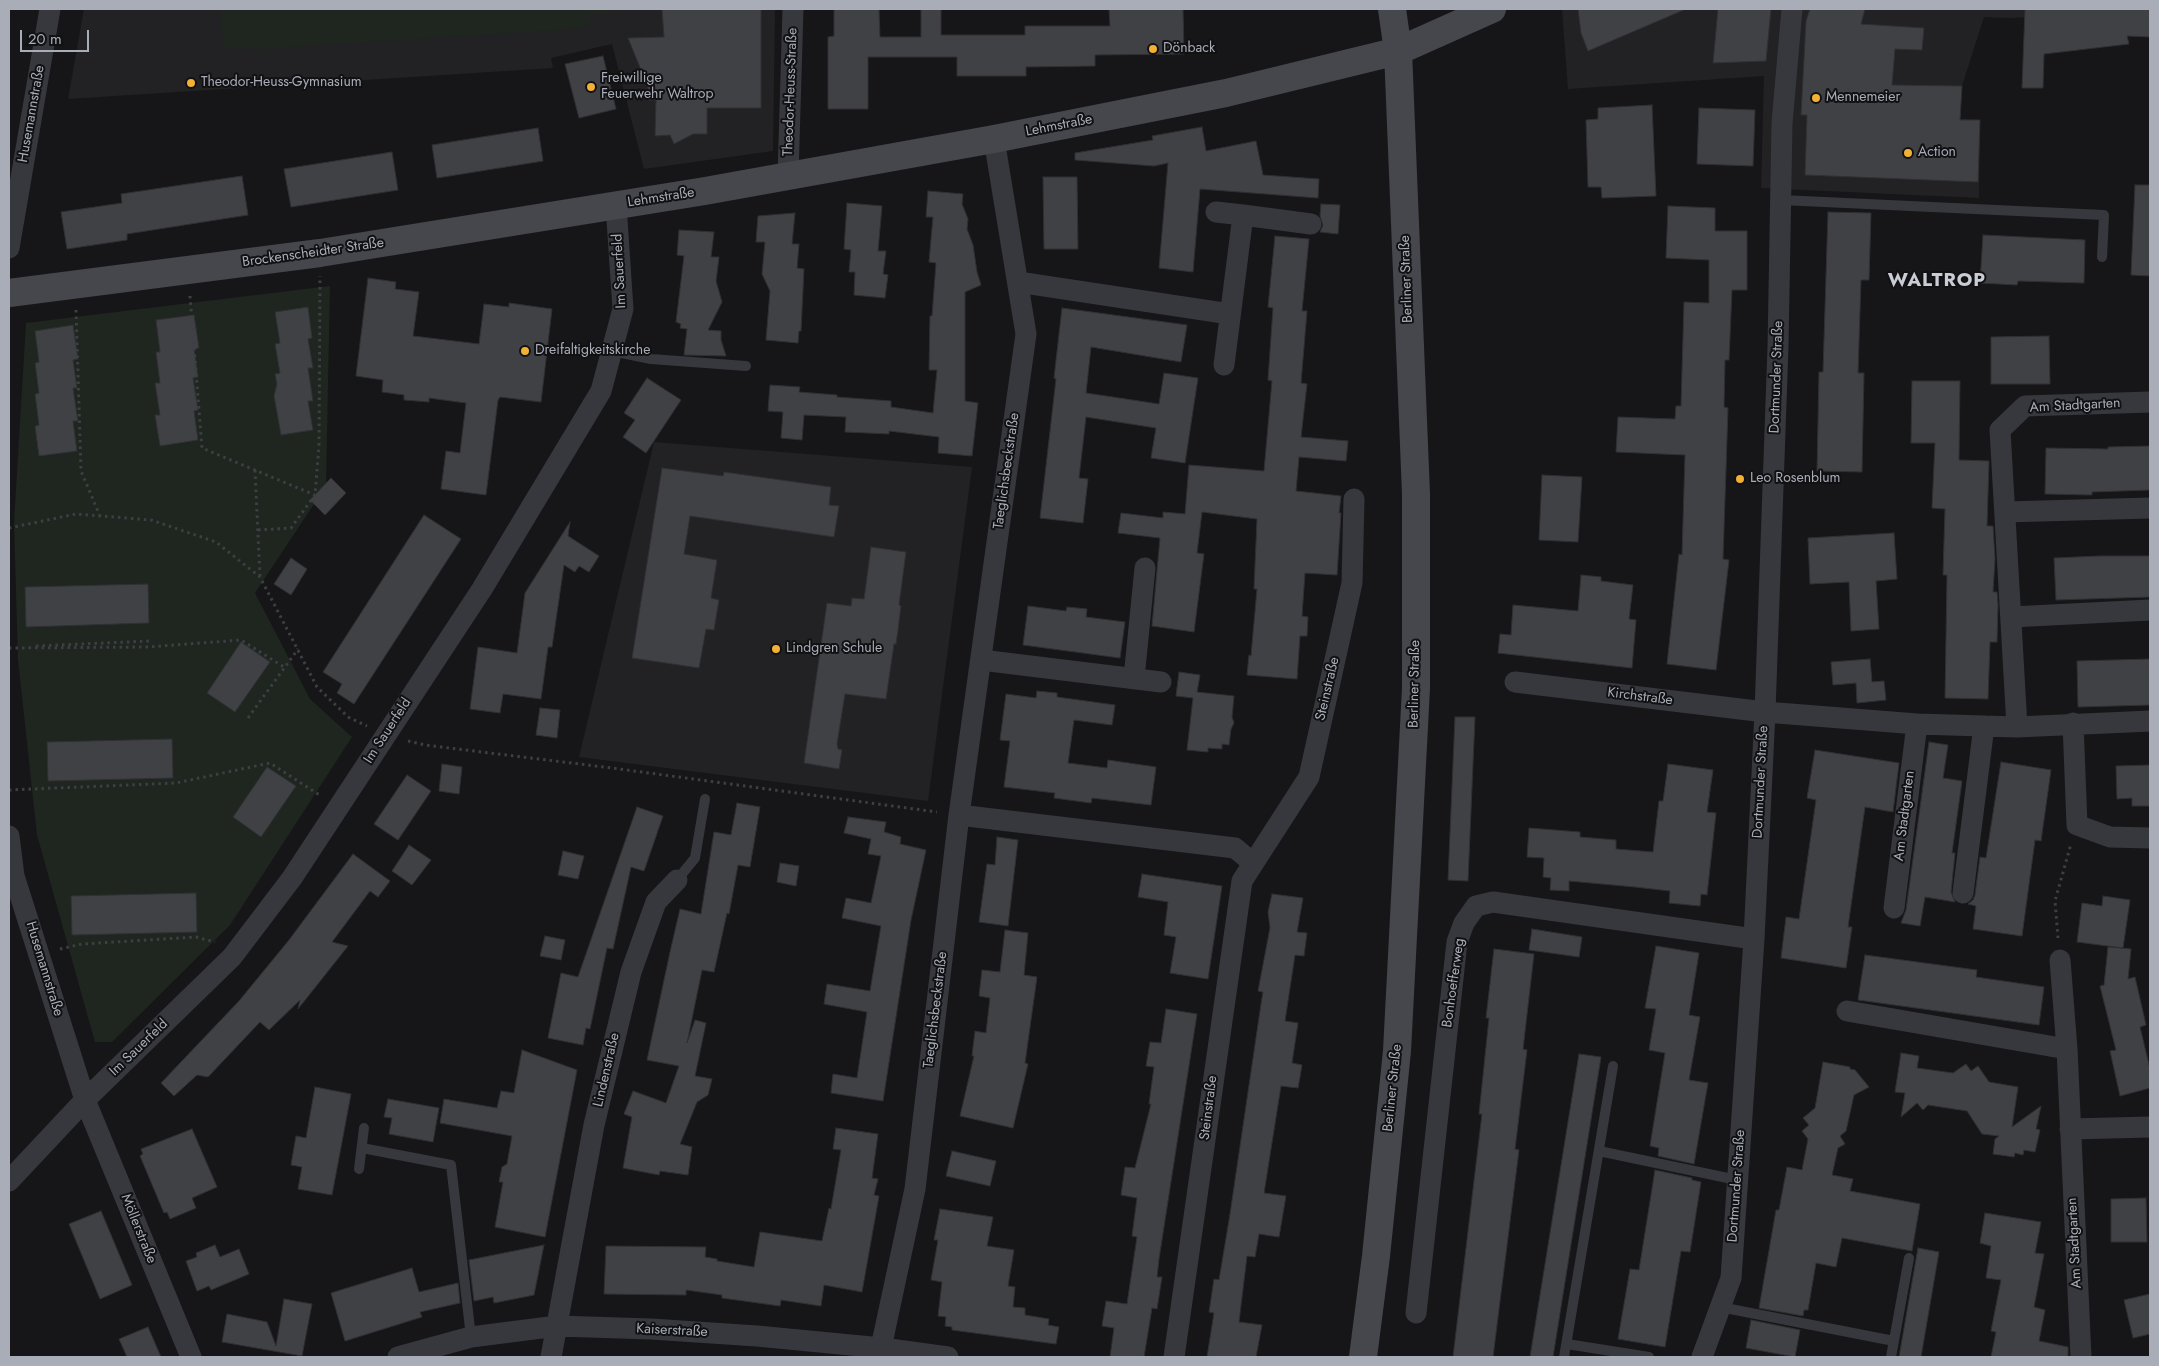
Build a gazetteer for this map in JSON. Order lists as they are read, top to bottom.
{
  "streets": {
    "street": [
      "Theodor-Heuss-Straße",
      "Husemannstraße",
      "Lehmstraße",
      "Brockenscheidter Straße",
      "Im Sauerfeld",
      "Berliner Straße",
      "Dortmunder Straße",
      "Am Stadtgarten",
      "Taeglichsbeckstraße",
      "Steinstraße",
      "Kirchstraße",
      "Bonhoefferweg",
      "Lindenstraße",
      "Möllerstraße",
      "Kaiserstraße"
    ]
  },
  "crossings": [
    ["Theodor-Heuss-Straße", "Lehmstraße"],
    ["Husemannstraße", "Im Sauerfeld"],
    ["Husemannstraße", "Möllerstraße"],
    ["Lehmstraße", "Brockenscheidter Straße"],
    ["Lehmstraße", "Im Sauerfeld"],
    ["Lehmstraße", "Berliner Straße"],
    ["Lehmstraße", "Taeglichsbeckstraße"],
    ["Brockenscheidter Straße", "Im Sauerfeld"],
    ["Im Sauerfeld", "Möllerstraße"],
    ["Dortmunder Straße", "Kirchstraße"],
    ["Dortmunder Straße", "Bonhoefferweg"],
    ["Taeglichsbeckstraße", "Kaiserstraße"],
    ["Lindenstraße", "Kaiserstraße"]
  ],
  "districts": ["WALTROP"],
  "places": [
    "Dönback",
    "Theodor-Heuss-Gymnasium",
    "Freiwillige Feuerwehr Waltrop",
    "Mennemeier",
    "Action",
    "Dreifaltigkeitskirche",
    "Leo Rosenblum",
    "Lindgren Schule"
  ],
  "scale_bar": "20 m"
}
